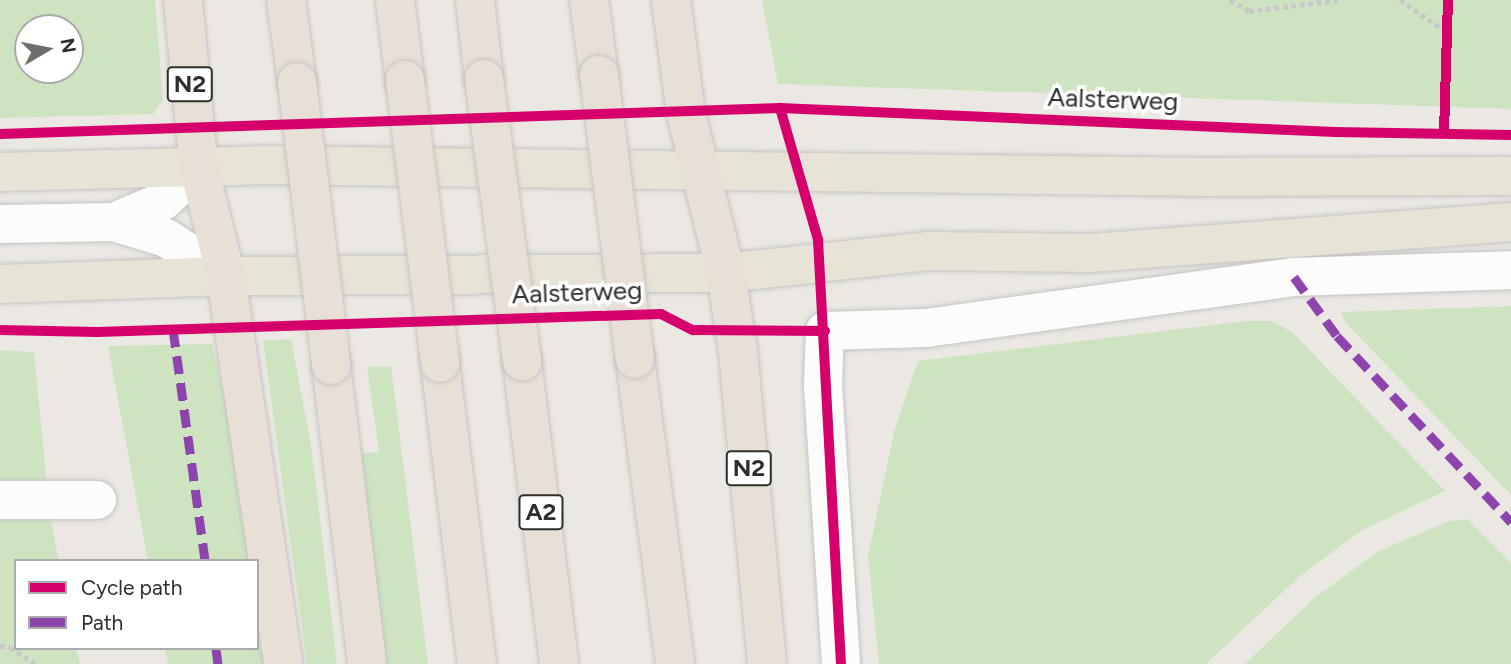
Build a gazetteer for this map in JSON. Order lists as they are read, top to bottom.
{
  "streets": {
    "highway": ["N2", "A2"],
    "main road": ["Aalsterweg"]
  },
  "crossings": [
    ["N2", "Aalsterweg"]
  ],
  "legend": ["Cycle path", "Path"],
  "north": "right"
}
